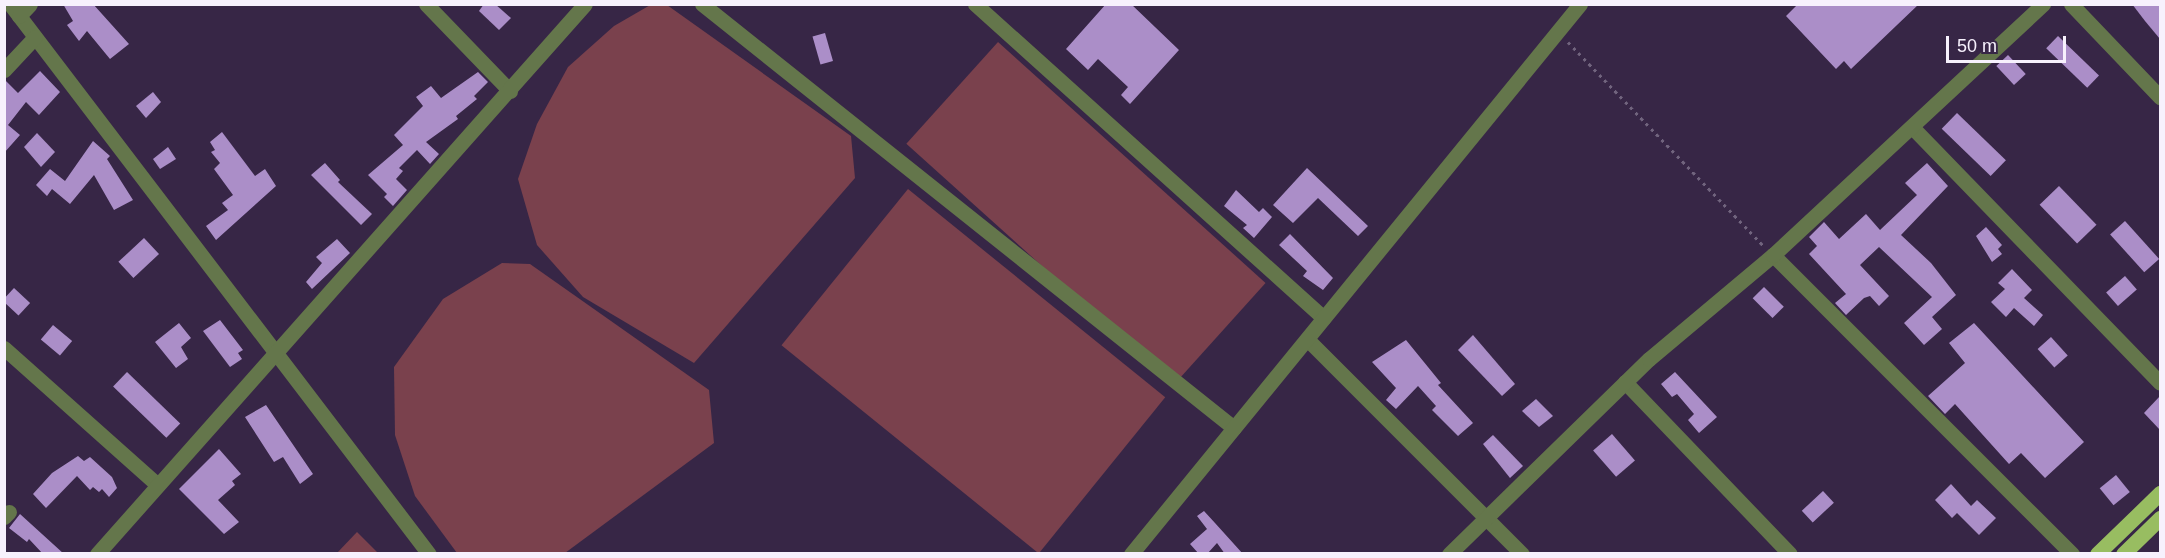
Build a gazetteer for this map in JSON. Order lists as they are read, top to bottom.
{
  "scale_bar": "50 m"
}
